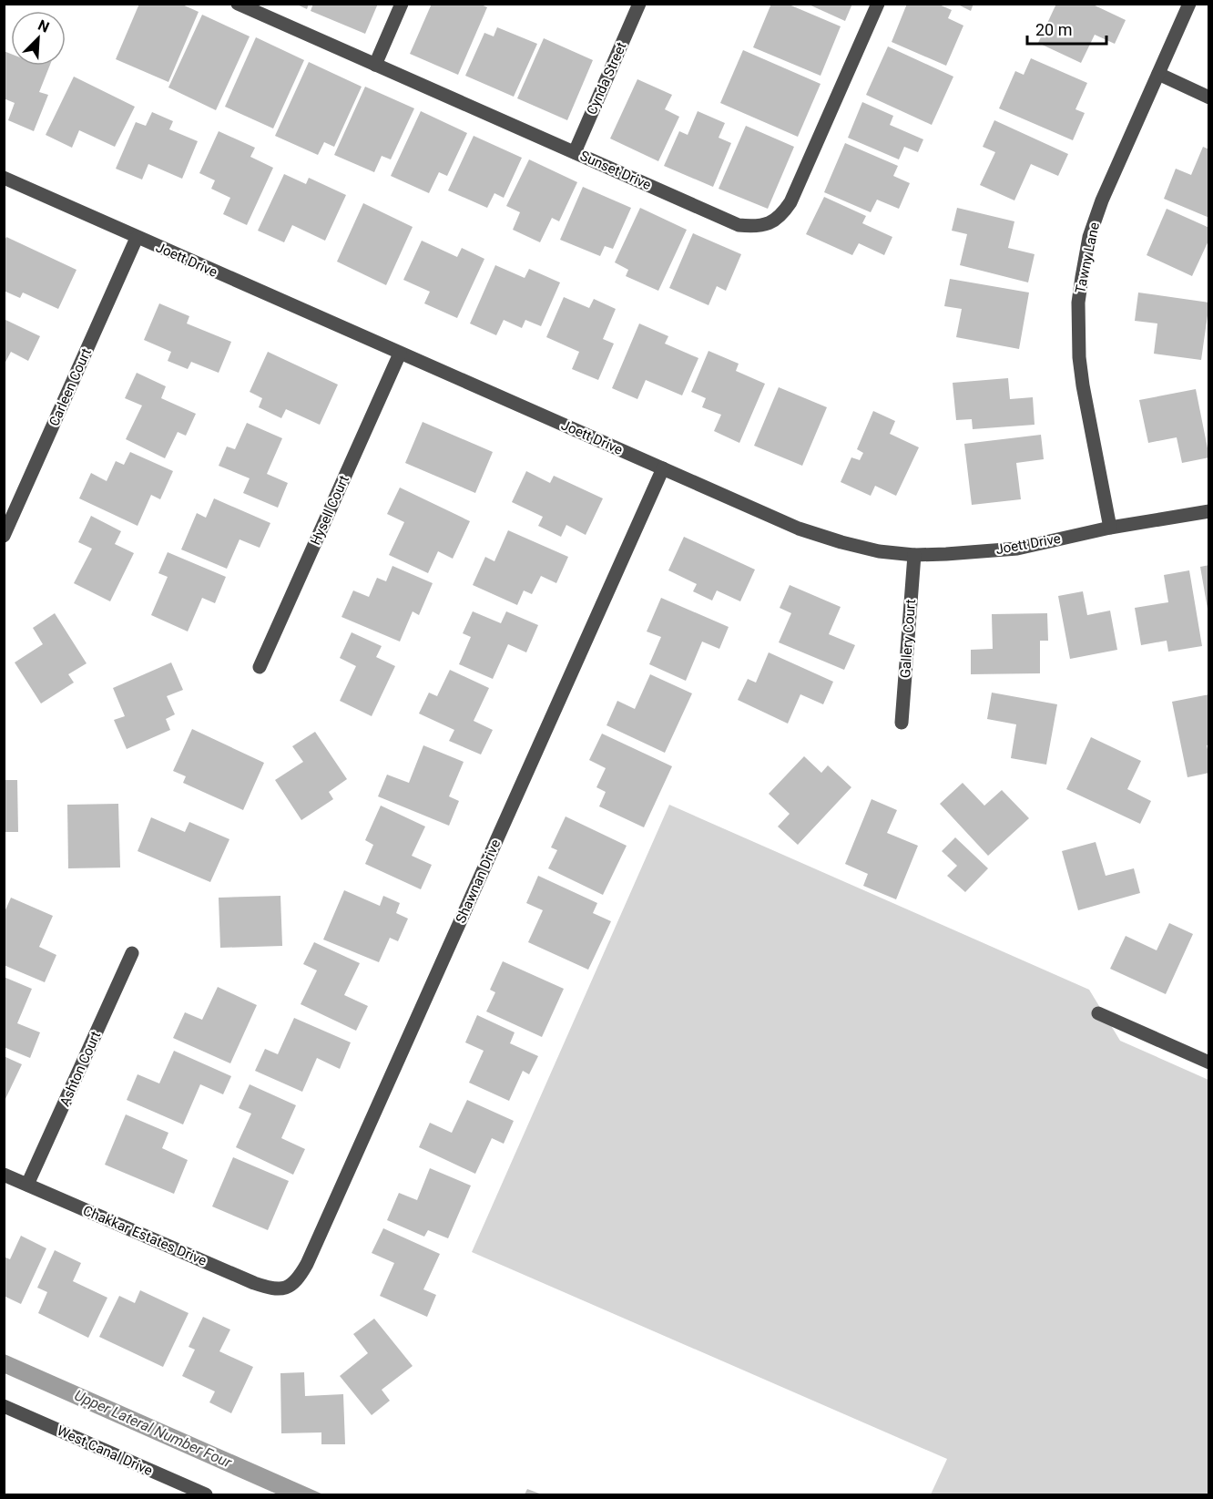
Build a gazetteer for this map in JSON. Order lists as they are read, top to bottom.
{
  "streets": {
    "street": [
      "Cynda Street",
      "Sunset Drive",
      "Tawny Lane",
      "Joett Drive",
      "Carleen Court",
      "Hysell Court",
      "Gallery Court",
      "Shawnan Drive",
      "Ashton Court",
      "Chakkar Estates Drive",
      "West Canal Drive"
    ]
  },
  "crossings": [
    ["Cynda Street", "Sunset Drive"],
    ["Tawny Lane", "Joett Drive"],
    ["Joett Drive", "Carleen Court"],
    ["Joett Drive", "Hysell Court"],
    ["Joett Drive", "Gallery Court"],
    ["Joett Drive", "Shawnan Drive"],
    ["Shawnan Drive", "Chakkar Estates Drive"],
    ["Ashton Court", "Chakkar Estates Drive"]
  ],
  "water": ["Upper Lateral Number Four"],
  "scale_bar": "20 m",
  "north": "top right"
}
